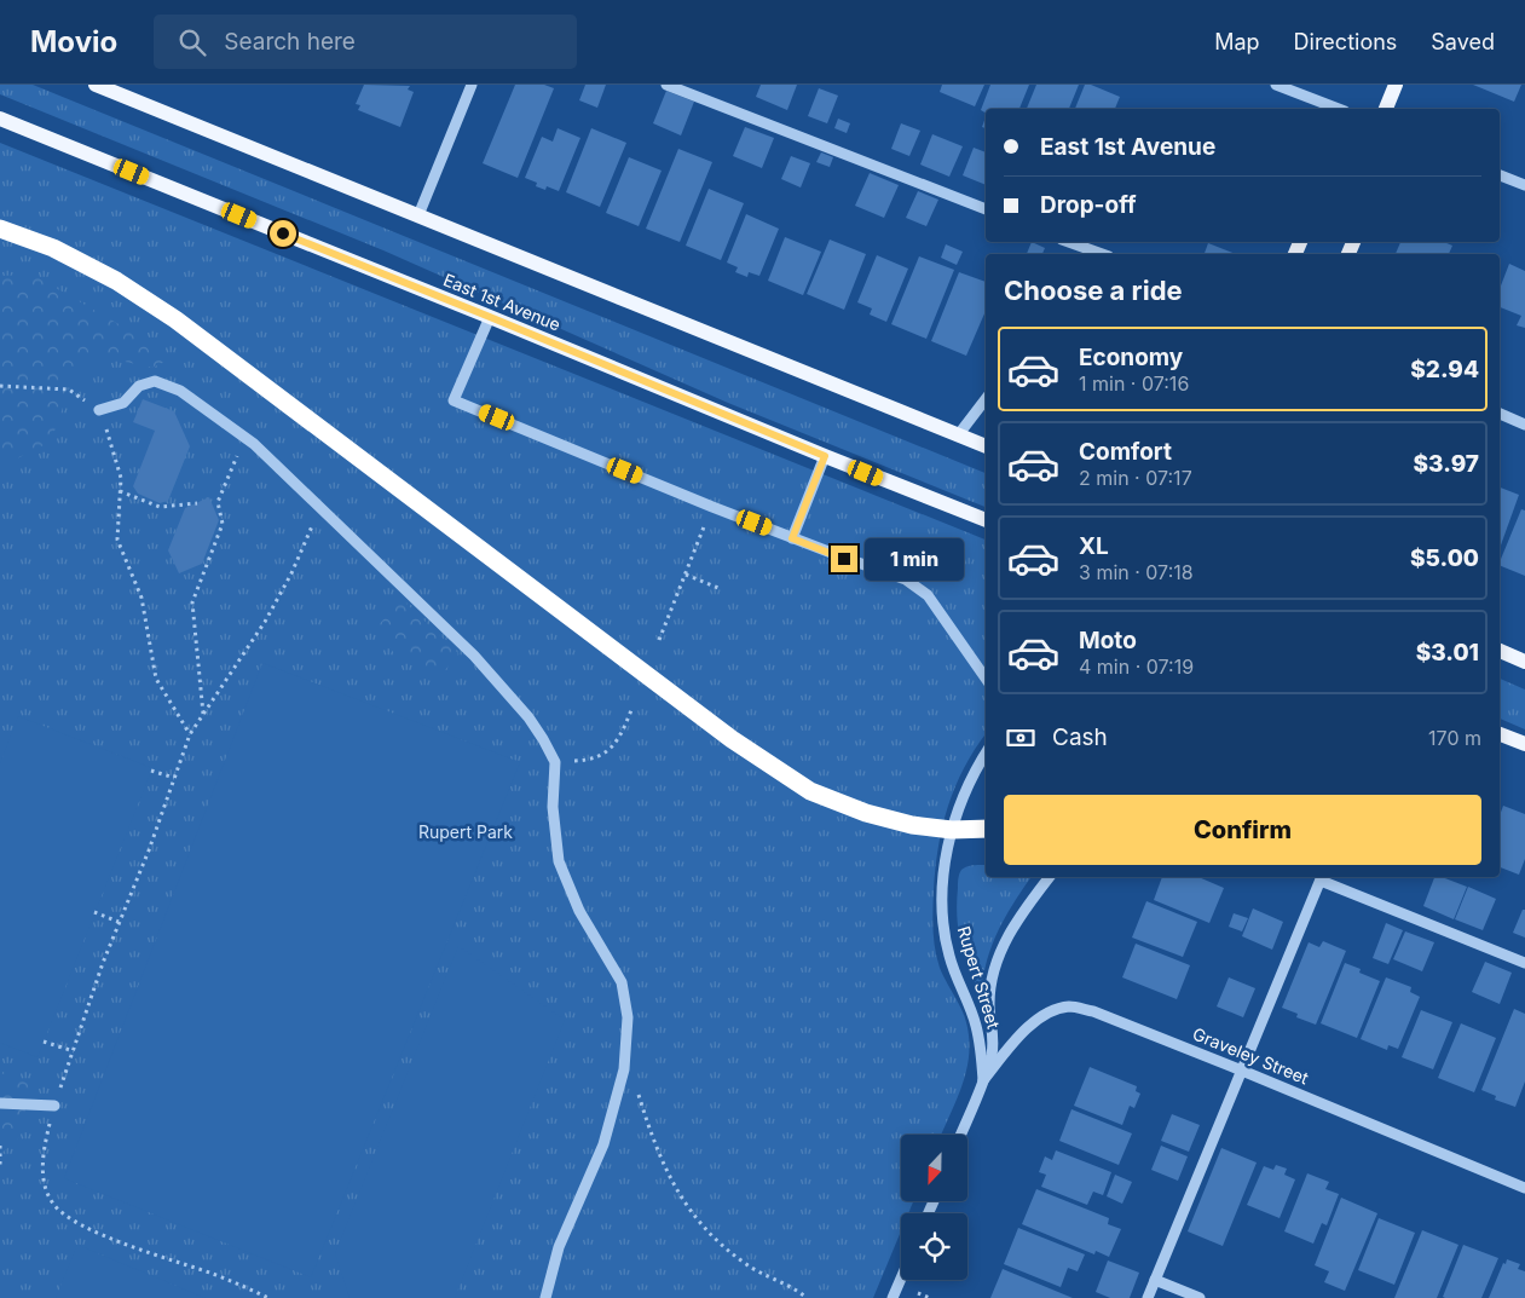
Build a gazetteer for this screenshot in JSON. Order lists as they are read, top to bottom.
{
  "streets": {
    "main road": ["East 1st Avenue"],
    "street": ["Rupert Street", "Graveley Street"]
  },
  "crossings": [
    ["Rupert Street", "Graveley Street"]
  ],
  "parks": ["Rupert Park"],
  "north": "bottom",
  "page": {
    "header": "Movio",
    "search": "Search here",
    "nav": ["Map", "Directions", "Saved"],
    "banner": ["East 1st Avenue", "Drop-off"],
    "heading": "Choose a ride",
    "list": [
      {
        "name": "Economy",
        "note": "1 min · 07:16",
        "value": "$2.94"
      },
      {
        "name": "Comfort",
        "note": "2 min · 07:17",
        "value": "$3.97"
      },
      {
        "name": "XL",
        "note": "3 min · 07:18",
        "value": "$5.00"
      },
      {
        "name": "Moto",
        "note": "4 min · 07:19",
        "value": "$3.01"
      }
    ],
    "bubble": "1 min",
    "pay": ["Cash", "170 m"],
    "buttons": "Confirm"
  }
}
